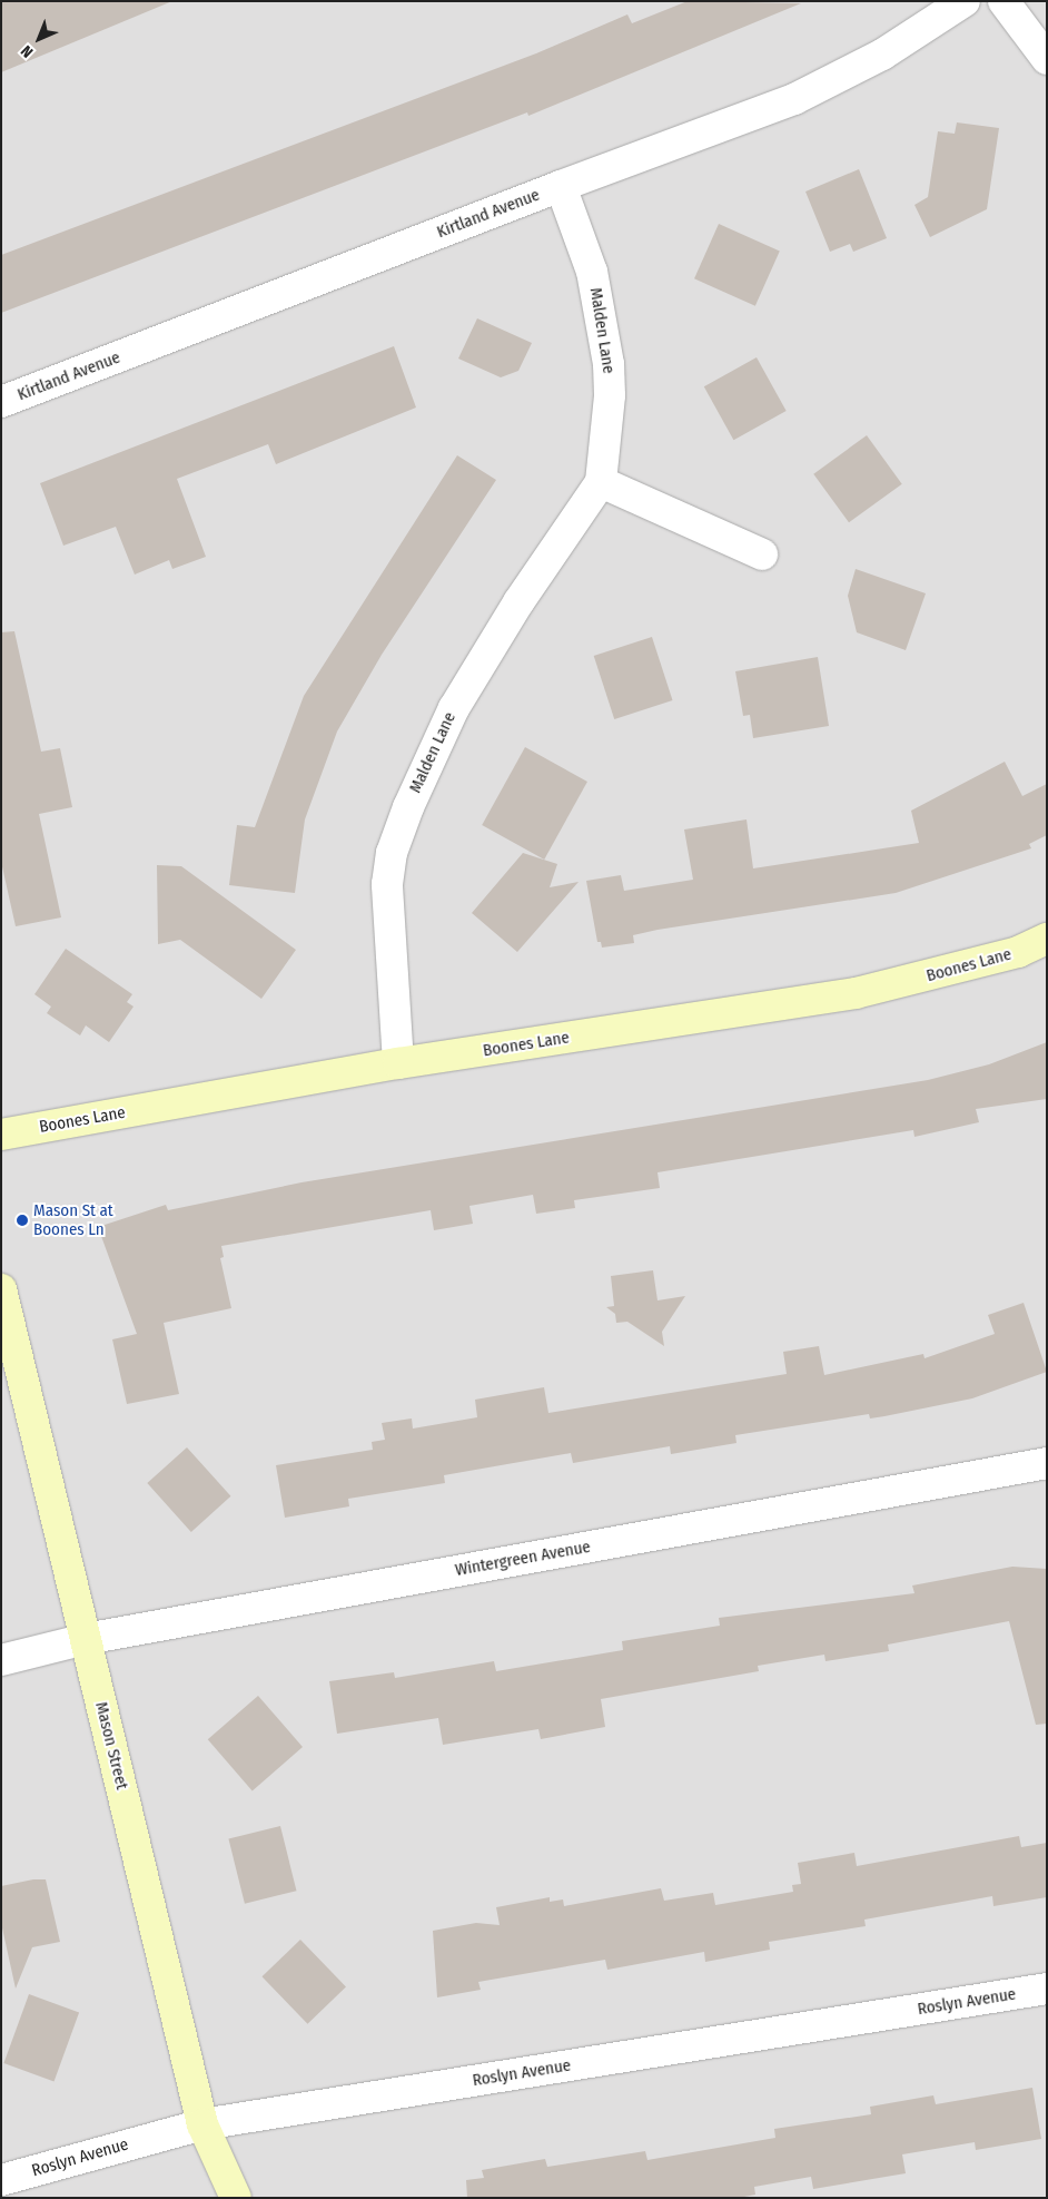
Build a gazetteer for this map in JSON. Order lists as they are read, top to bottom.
{
  "streets": {
    "street": [
      "Kirtland Avenue",
      "Malden Lane",
      "Boones Lane",
      "Wintergreen Avenue",
      "Mason Street",
      "Roslyn Avenue"
    ]
  },
  "crossings": [
    ["Kirtland Avenue", "Malden Lane"],
    ["Malden Lane", "Boones Lane"],
    ["Wintergreen Avenue", "Mason Street"],
    ["Mason Street", "Roslyn Avenue"]
  ],
  "places": ["Mason St at Boones Ln"],
  "north": "bottom left"
}
